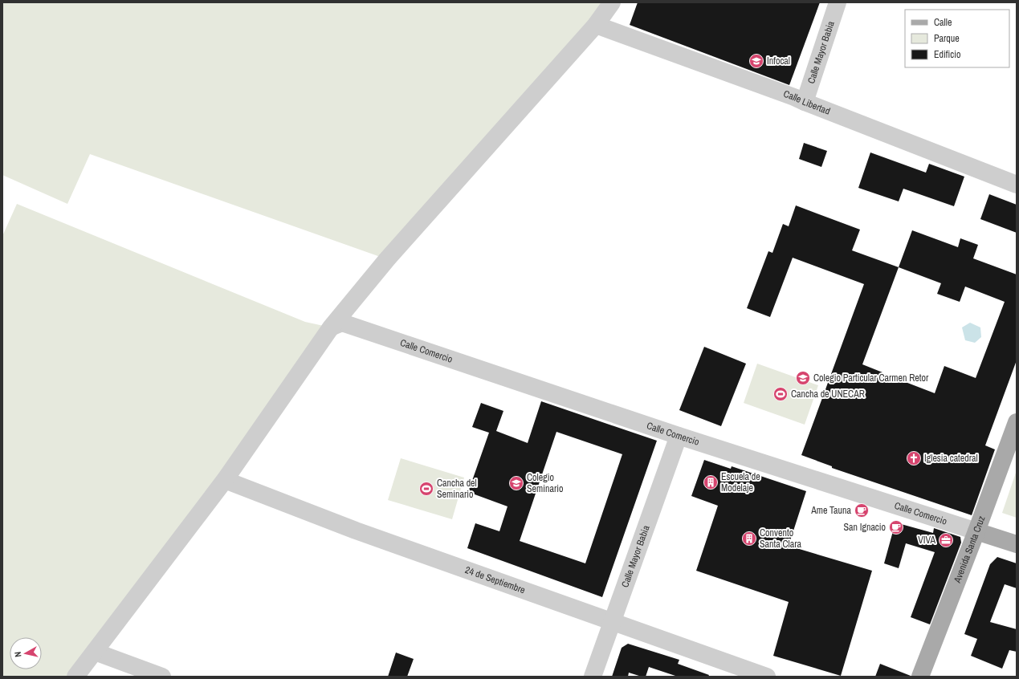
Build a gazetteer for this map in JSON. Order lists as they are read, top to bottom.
{
  "streets": {
    "main road": ["Calle Comercio", "Avenida Santa Cruz"],
    "street": ["Calle Mayor Babia", "Calle Libertad", "24 de Septiembre"]
  },
  "crossings": [
    ["Calle Mayor Babia", "Calle Libertad"],
    ["Calle Mayor Babia", "Calle Comercio"],
    ["Calle Mayor Babia", "24 de Septiembre"],
    ["Calle Comercio", "Avenida Santa Cruz"]
  ],
  "places": {
    "school or university": ["Infocal", "Colegio Particular Carmen Retor", "Colegio Seminario"],
    "sports": ["Cancha de UNECAR", "Cancha del Seminario"],
    "church": ["Iglesia catedral"],
    "building": ["Escuela de Modelaje", "Convento Santa Clara"],
    "cafe": ["Ame Tauna", "San Ignacio"],
    "office": ["VIVA"]
  },
  "legend": ["Calle", "Parque", "Edificio"],
  "north": "left"
}
